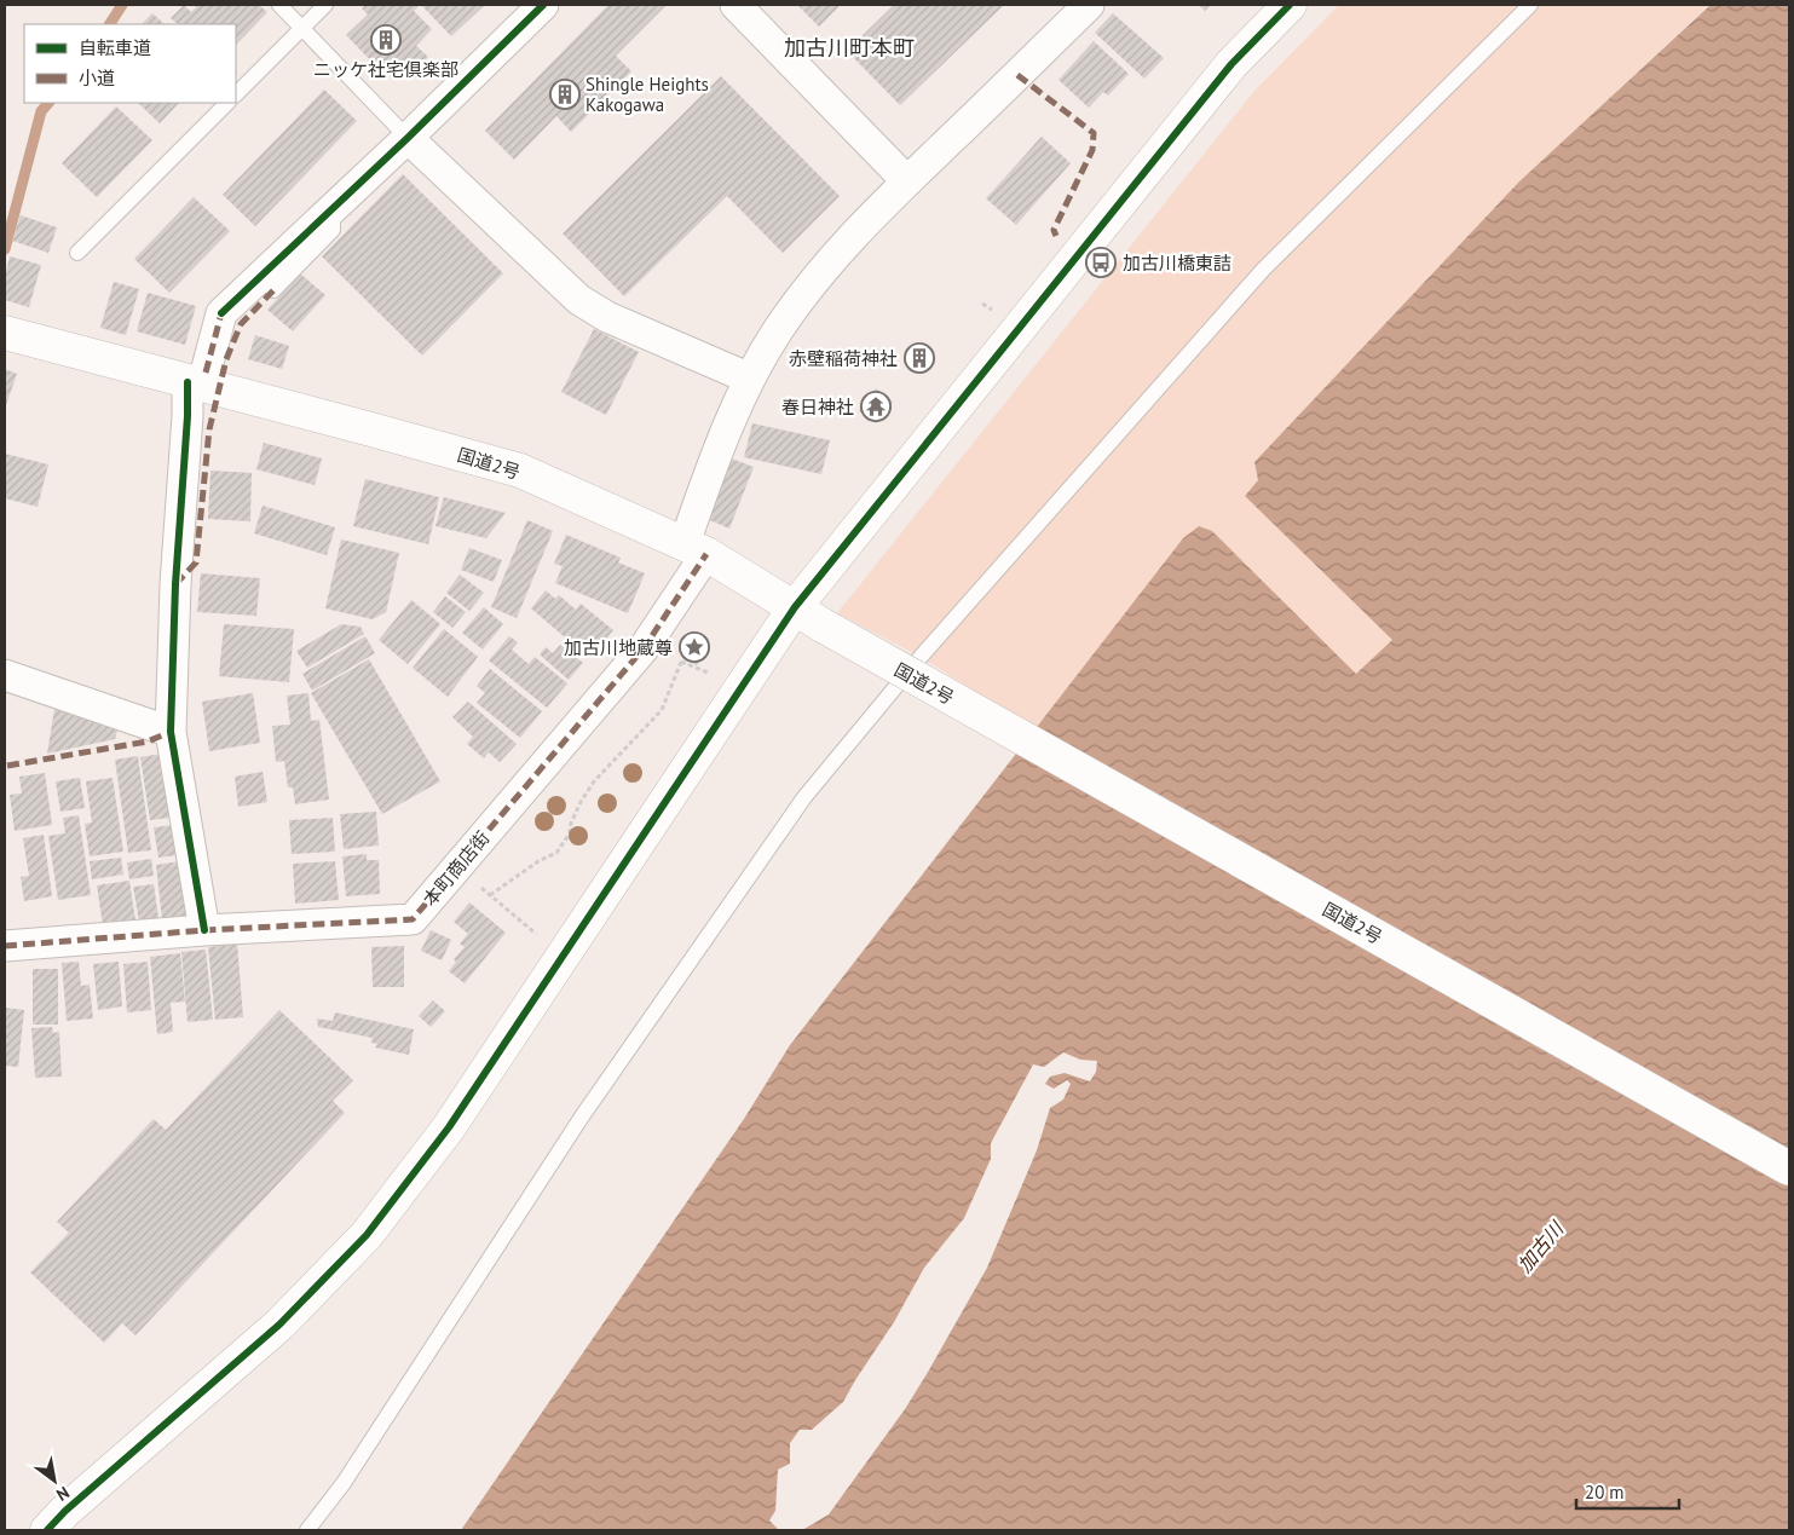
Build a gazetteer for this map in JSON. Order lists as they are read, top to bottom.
{
  "streets": {
    "main road": ["国道2号"],
    "street": ["本町商店街"]
  },
  "crossings": [
    ["国道2号", "本町商店街"]
  ],
  "districts": ["加古川町本町"],
  "water": ["加古川"],
  "places": {
    "building": ["ニッケ社宅倶楽部", "Shingle Heights Kakogawa", "赤壁稲荷神社"],
    "bus stop": ["加古川橋東詰"],
    "temple": ["春日神社"],
    "place": ["加古川地蔵尊"]
  },
  "legend": ["自転車道", "小道"],
  "scale_bar": "20 m",
  "north": "bottom right"
}
